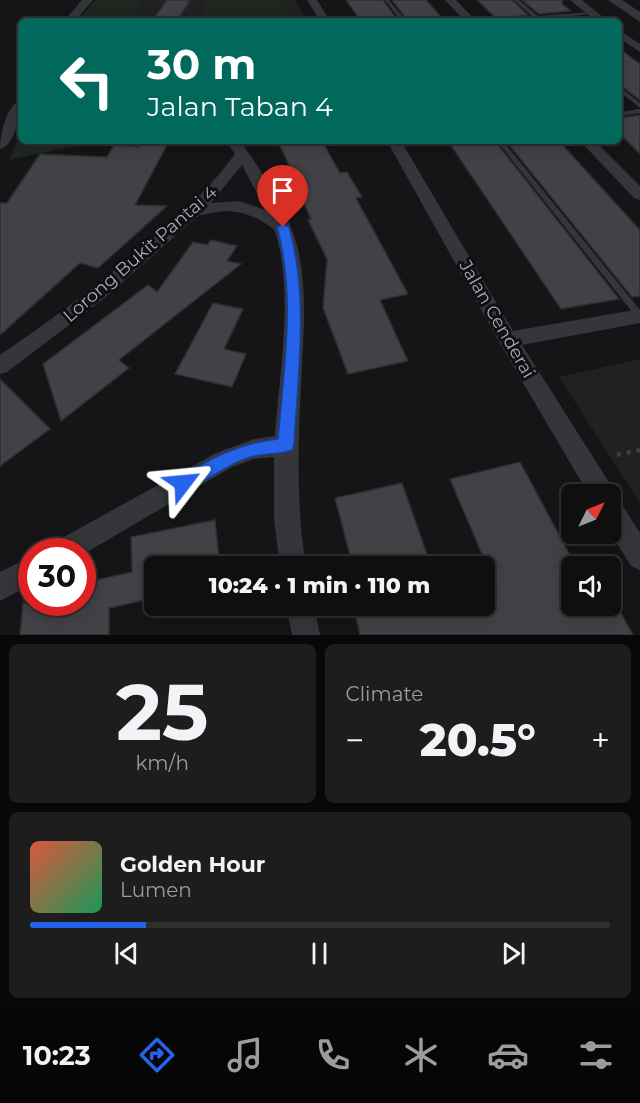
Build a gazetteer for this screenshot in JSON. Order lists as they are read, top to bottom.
{
  "streets": {
    "street": ["Lorong Bukit Pantai 4", "Jalan Cenderai"]
  },
  "north": "top right",
  "page": {
    "turn": ["30 m", "Jalan Taban 4"],
    "limit": "30",
    "trip": "10:24 · 1 min · 110 m",
    "tile": [
      ["25", "km/h"],
      "Climate"
    ],
    "heat": ["−", "20.5°", "+"],
    "song": ["Golden Hour", "Lumen"],
    "tabs": "10:23"
  }
}
